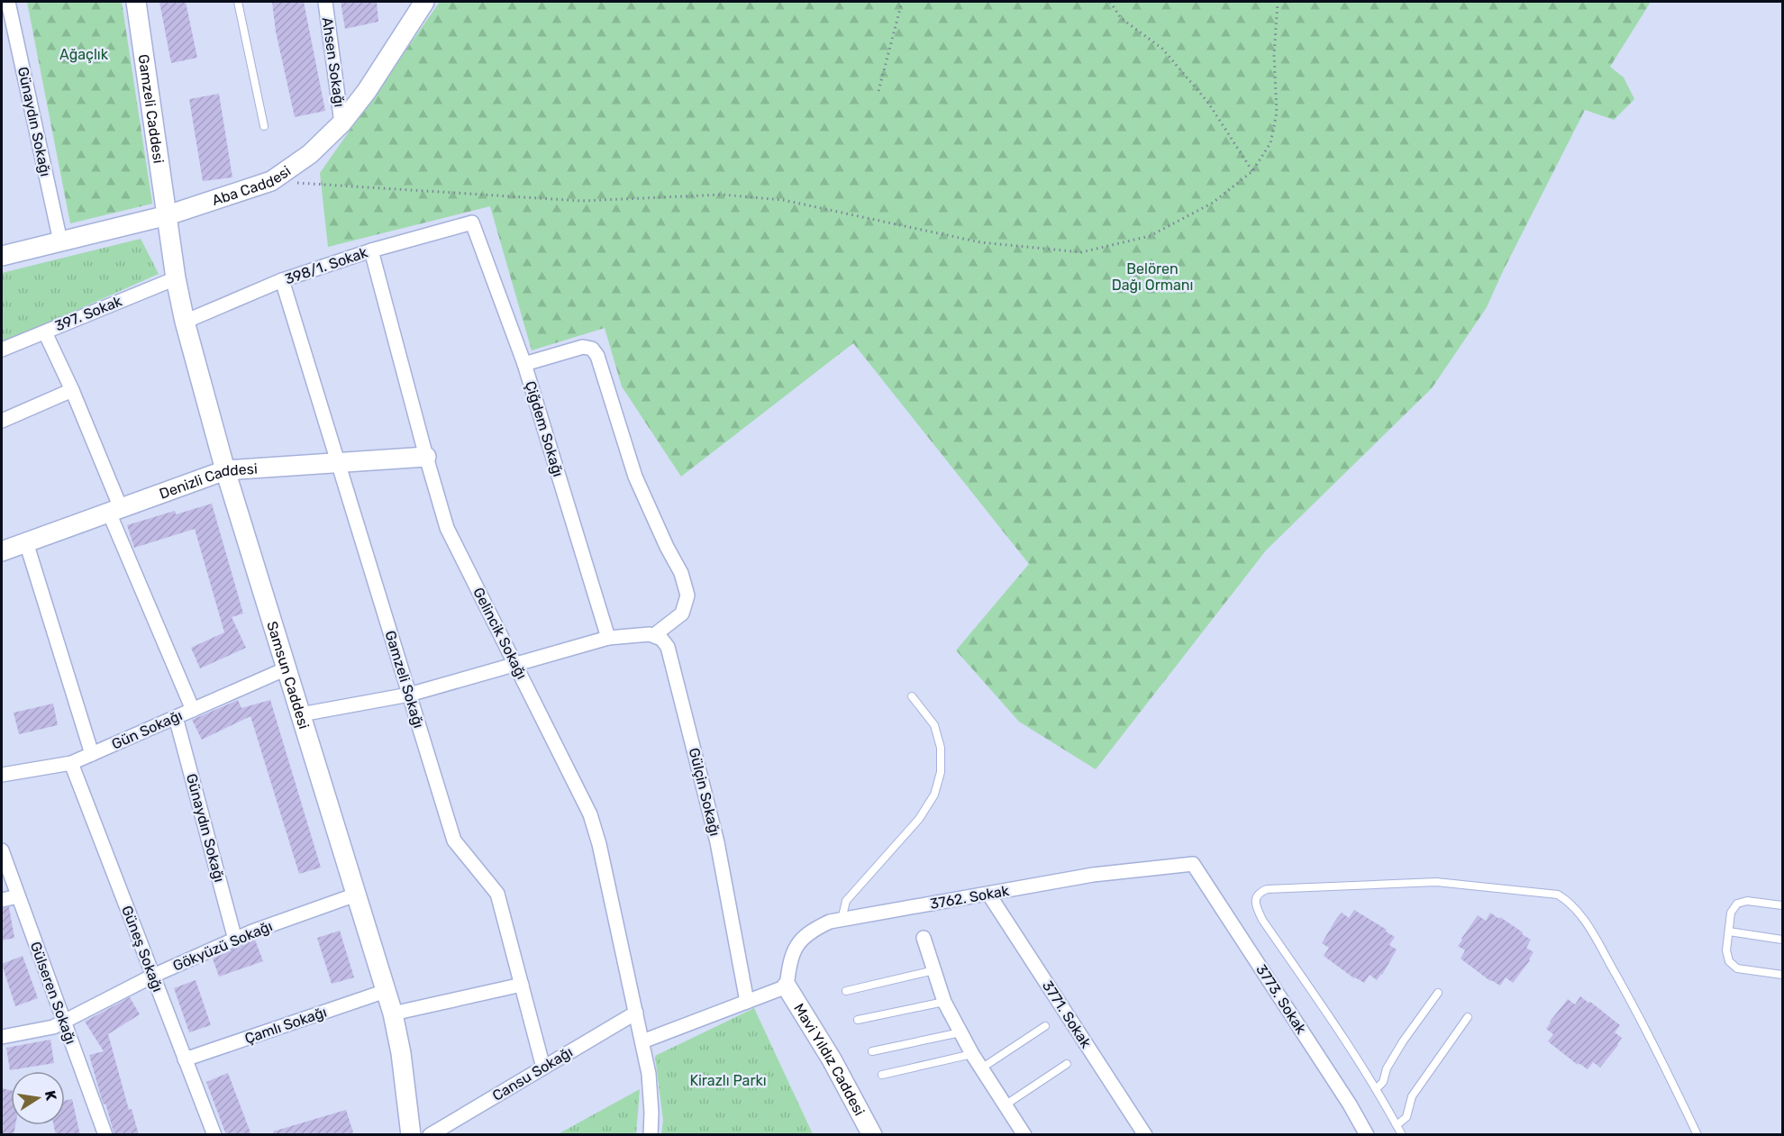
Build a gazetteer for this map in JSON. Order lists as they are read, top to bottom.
{
  "streets": {
    "street": [
      "Ahsen Sokağı",
      "Gamzeli Caddesi",
      "Günaydın Sokağı",
      "Aba Caddesi",
      "398/1. Sokak",
      "397. Sokak",
      "Çiğdem Sokağı",
      "Denizli Caddesi",
      "Gelincik Sokağı",
      "Samsun Caddesi",
      "Gamzeli Sokağı",
      "Gün Sokağı",
      "Gülçin Sokağı",
      "3762. Sokak",
      "Gökyüzü Sokağı",
      "Güneş Sokağı",
      "Gülseren Sokağı",
      "3773. Sokak",
      "3771. Sokak",
      "Çamlı Sokağı",
      "Mavi Yıldız Caddesi",
      "Cansu Sokağı"
    ]
  },
  "crossings": [
    ["Ahsen Sokağı", "Aba Caddesi"],
    ["Gamzeli Caddesi", "Aba Caddesi"],
    ["Gamzeli Caddesi", "Samsun Caddesi"],
    ["Günaydın Sokağı", "Aba Caddesi"],
    ["Günaydın Sokağı", "Gün Sokağı"],
    ["Günaydın Sokağı", "Gökyüzü Sokağı"],
    ["Aba Caddesi", "Samsun Caddesi"],
    ["398/1. Sokak", "Çiğdem Sokağı"],
    ["398/1. Sokak", "Gelincik Sokağı"],
    ["398/1. Sokak", "Samsun Caddesi"],
    ["398/1. Sokak", "Gamzeli Sokağı"],
    ["397. Sokak", "Samsun Caddesi"],
    ["Denizli Caddesi", "Gelincik Sokağı"],
    ["Denizli Caddesi", "Samsun Caddesi"],
    ["Denizli Caddesi", "Gamzeli Sokağı"],
    ["Gelincik Sokağı", "Cansu Sokağı"],
    ["Samsun Caddesi", "Gün Sokağı"],
    ["Samsun Caddesi", "Gökyüzü Sokağı"],
    ["Samsun Caddesi", "Çamlı Sokağı"],
    ["Gamzeli Sokağı", "Cansu Sokağı"],
    ["Gün Sokağı", "Güneş Sokağı"],
    ["3762. Sokak", "3773. Sokak"],
    ["3762. Sokak", "3771. Sokak"],
    ["3762. Sokak", "Mavi Yıldız Caddesi"],
    ["Gökyüzü Sokağı", "Güneş Sokağı"],
    ["Gökyüzü Sokağı", "Gülseren Sokağı"],
    ["Güneş Sokağı", "Çamlı Sokağı"]
  ],
  "parks": ["Ağaçlık", "Belören Dağı Ormanı", "Kirazlı Parkı"],
  "north": "right"
}
